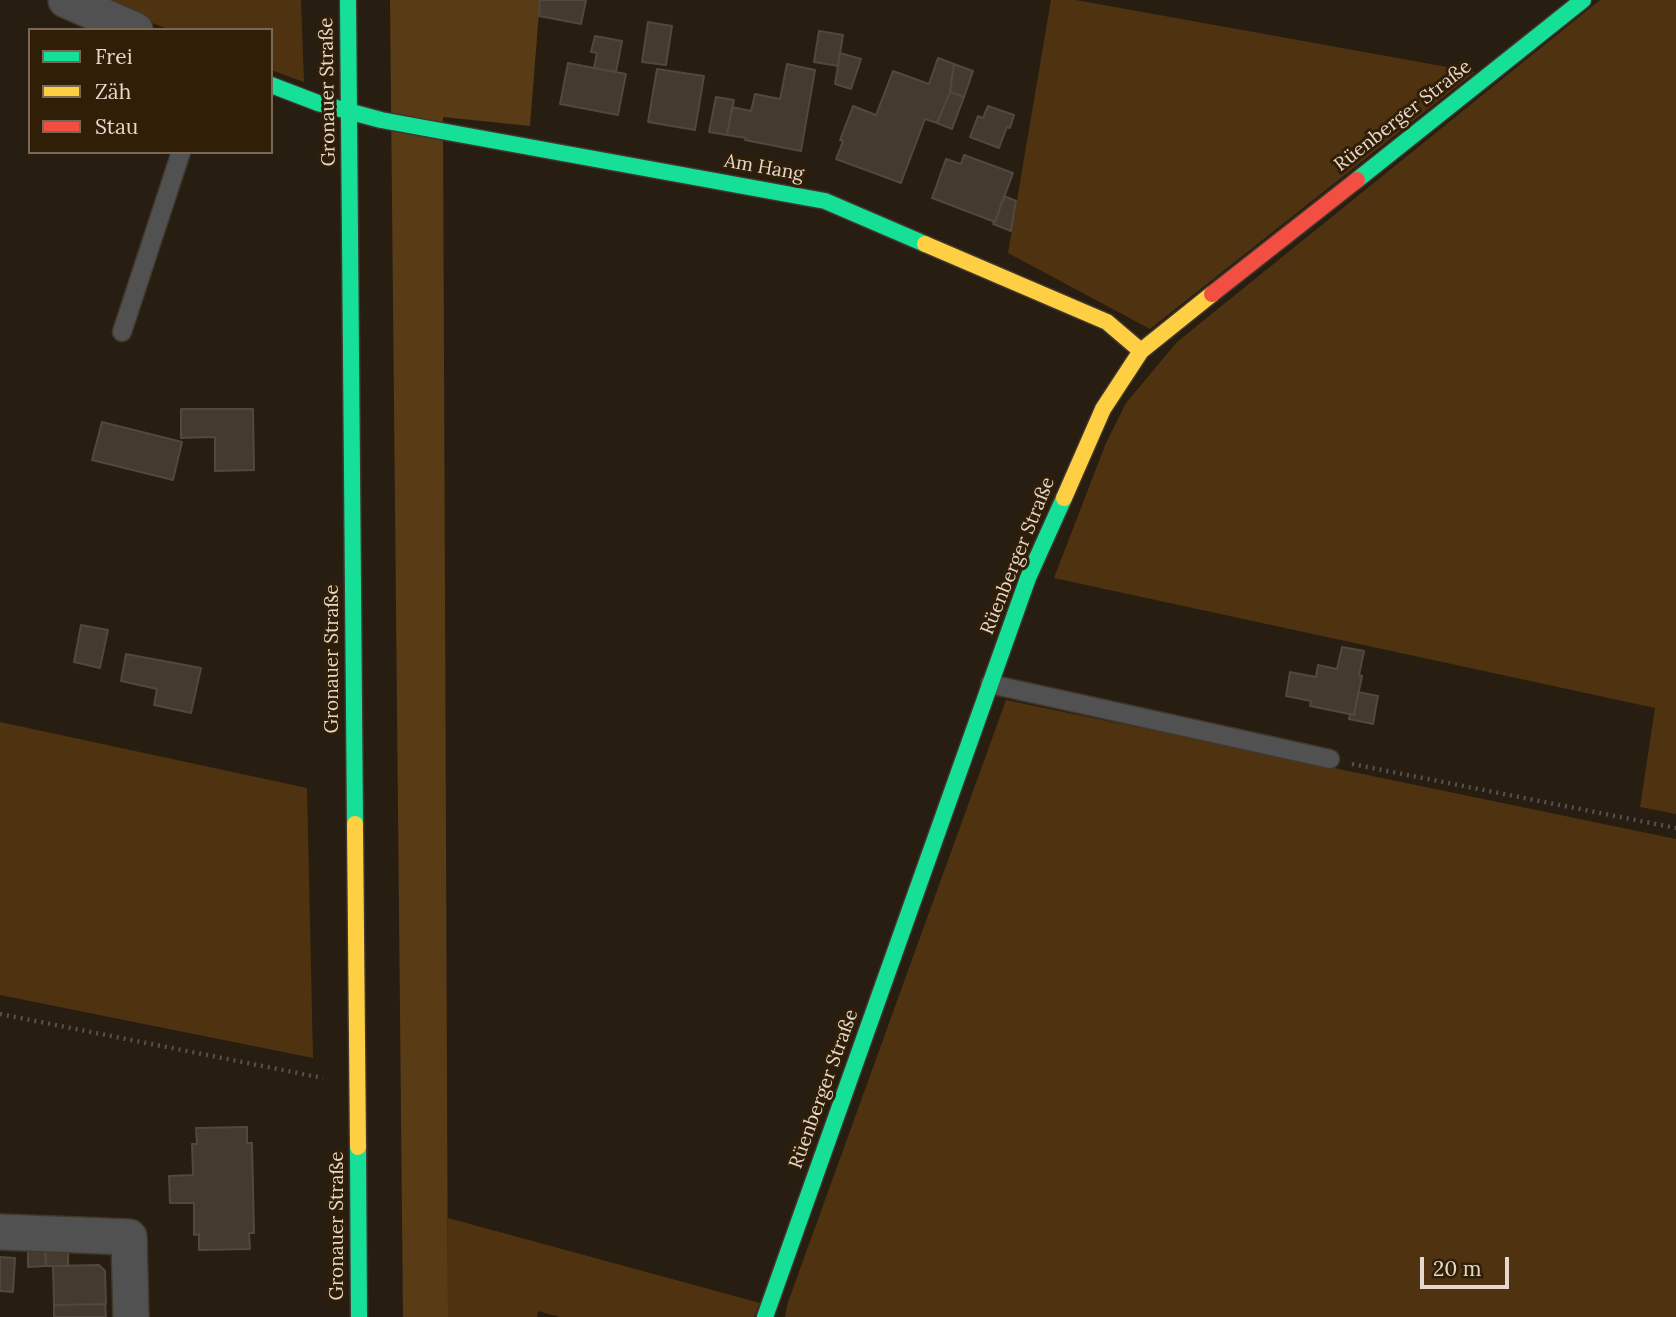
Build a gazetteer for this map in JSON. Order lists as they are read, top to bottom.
{
  "streets": {
    "street": ["Gronauer Straße", "Rüenberger Straße", "Am Hang"]
  },
  "crossings": [
    ["Gronauer Straße", "Am Hang"],
    ["Rüenberger Straße", "Am Hang"]
  ],
  "legend": ["Frei", "Zäh", "Stau"],
  "scale_bar": "20 m"
}
